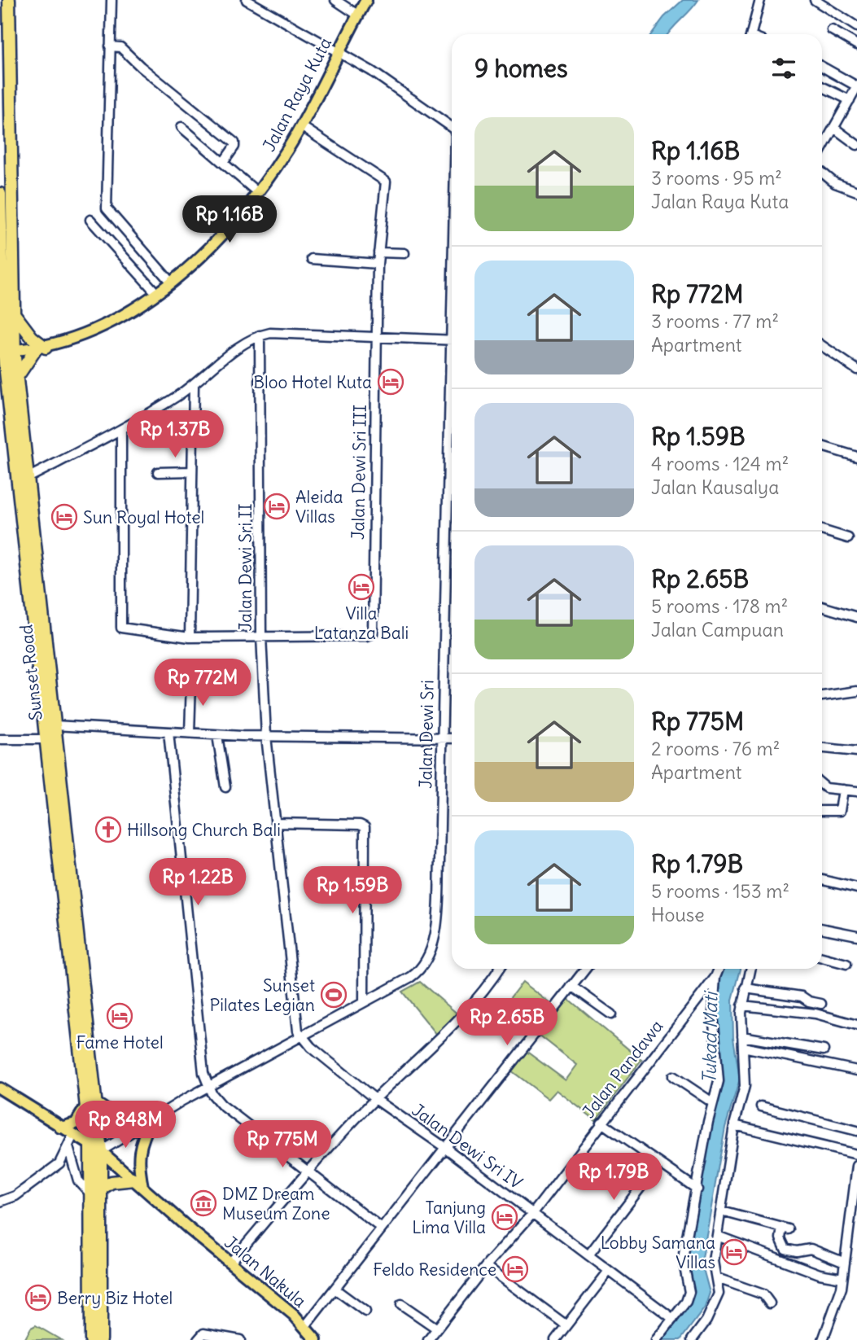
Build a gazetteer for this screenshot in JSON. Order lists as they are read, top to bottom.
{
  "streets": {
    "highway": ["Sunset Road"],
    "main road": ["Jalan Raya Kuta", "Jalan Nakula"],
    "street": [
      "Jalan Dewi Sri III",
      "Jalan Dewi Sri II",
      "Jalan Dewi Sri",
      "Jalan Pandawa",
      "Jalan Dewi Sri IV"
    ]
  },
  "crossings": [
    ["Jalan Raya Kuta", "Jalan Dewi Sri III"],
    ["Jalan Raya Kuta", "Sunset Road"],
    ["Jalan Dewi Sri III", "Jalan Dewi Sri II"],
    ["Jalan Dewi Sri II", "Jalan Dewi Sri"],
    ["Jalan Dewi Sri II", "Jalan Dewi Sri IV"],
    ["Sunset Road", "Jalan Dewi Sri"],
    ["Sunset Road", "Jalan Nakula"],
    ["Jalan Dewi Sri", "Jalan Dewi Sri IV"],
    ["Jalan Dewi Sri", "Jalan Nakula"],
    ["Jalan Pandawa", "Jalan Dewi Sri IV"]
  ],
  "water": ["Tukad Mati"],
  "places": {
    "hotel": [
      "Bloo Hotel Kuta",
      "Aleida Villas",
      "Sun Royal Hotel",
      "Villa Latanza Bali",
      "Fame Hotel",
      "Tanjung Lima Villa",
      "Lobby Samana Villas",
      "Feldo Residence",
      "Berry Biz Hotel"
    ],
    "church": ["Hillsong Church Bali"],
    "sports": ["Sunset Pilates Legian"],
    "museum": ["DMZ Dream Museum Zone"]
  },
  "page": {
    "heading": "9 homes",
    "list": [
      {
        "name": "Rp 1.16B",
        "note": "3 rooms · 95 m² · Jalan Raya Kuta"
      },
      {
        "name": "Rp 772M",
        "note": "3 rooms · 77 m² · Apartment"
      },
      {
        "name": "Rp 1.59B",
        "note": "4 rooms · 124 m² · Jalan Kausalya"
      },
      {
        "name": "Rp 2.65B",
        "note": "5 rooms · 178 m² · Jalan Campuan"
      },
      {
        "name": "Rp 775M",
        "note": "2 rooms · 76 m² · Apartment"
      },
      {
        "name": "Rp 1.79B",
        "note": "5 rooms · 153 m² · House"
      }
    ],
    "price": [
      "Rp 1.16B",
      "Rp 1.37B",
      "Rp 772M",
      "Rp 1.22B",
      "Rp 1.59B",
      "Rp 2.65B",
      "Rp 848M",
      "Rp 775M",
      "Rp 1.79B"
    ]
  }
}
